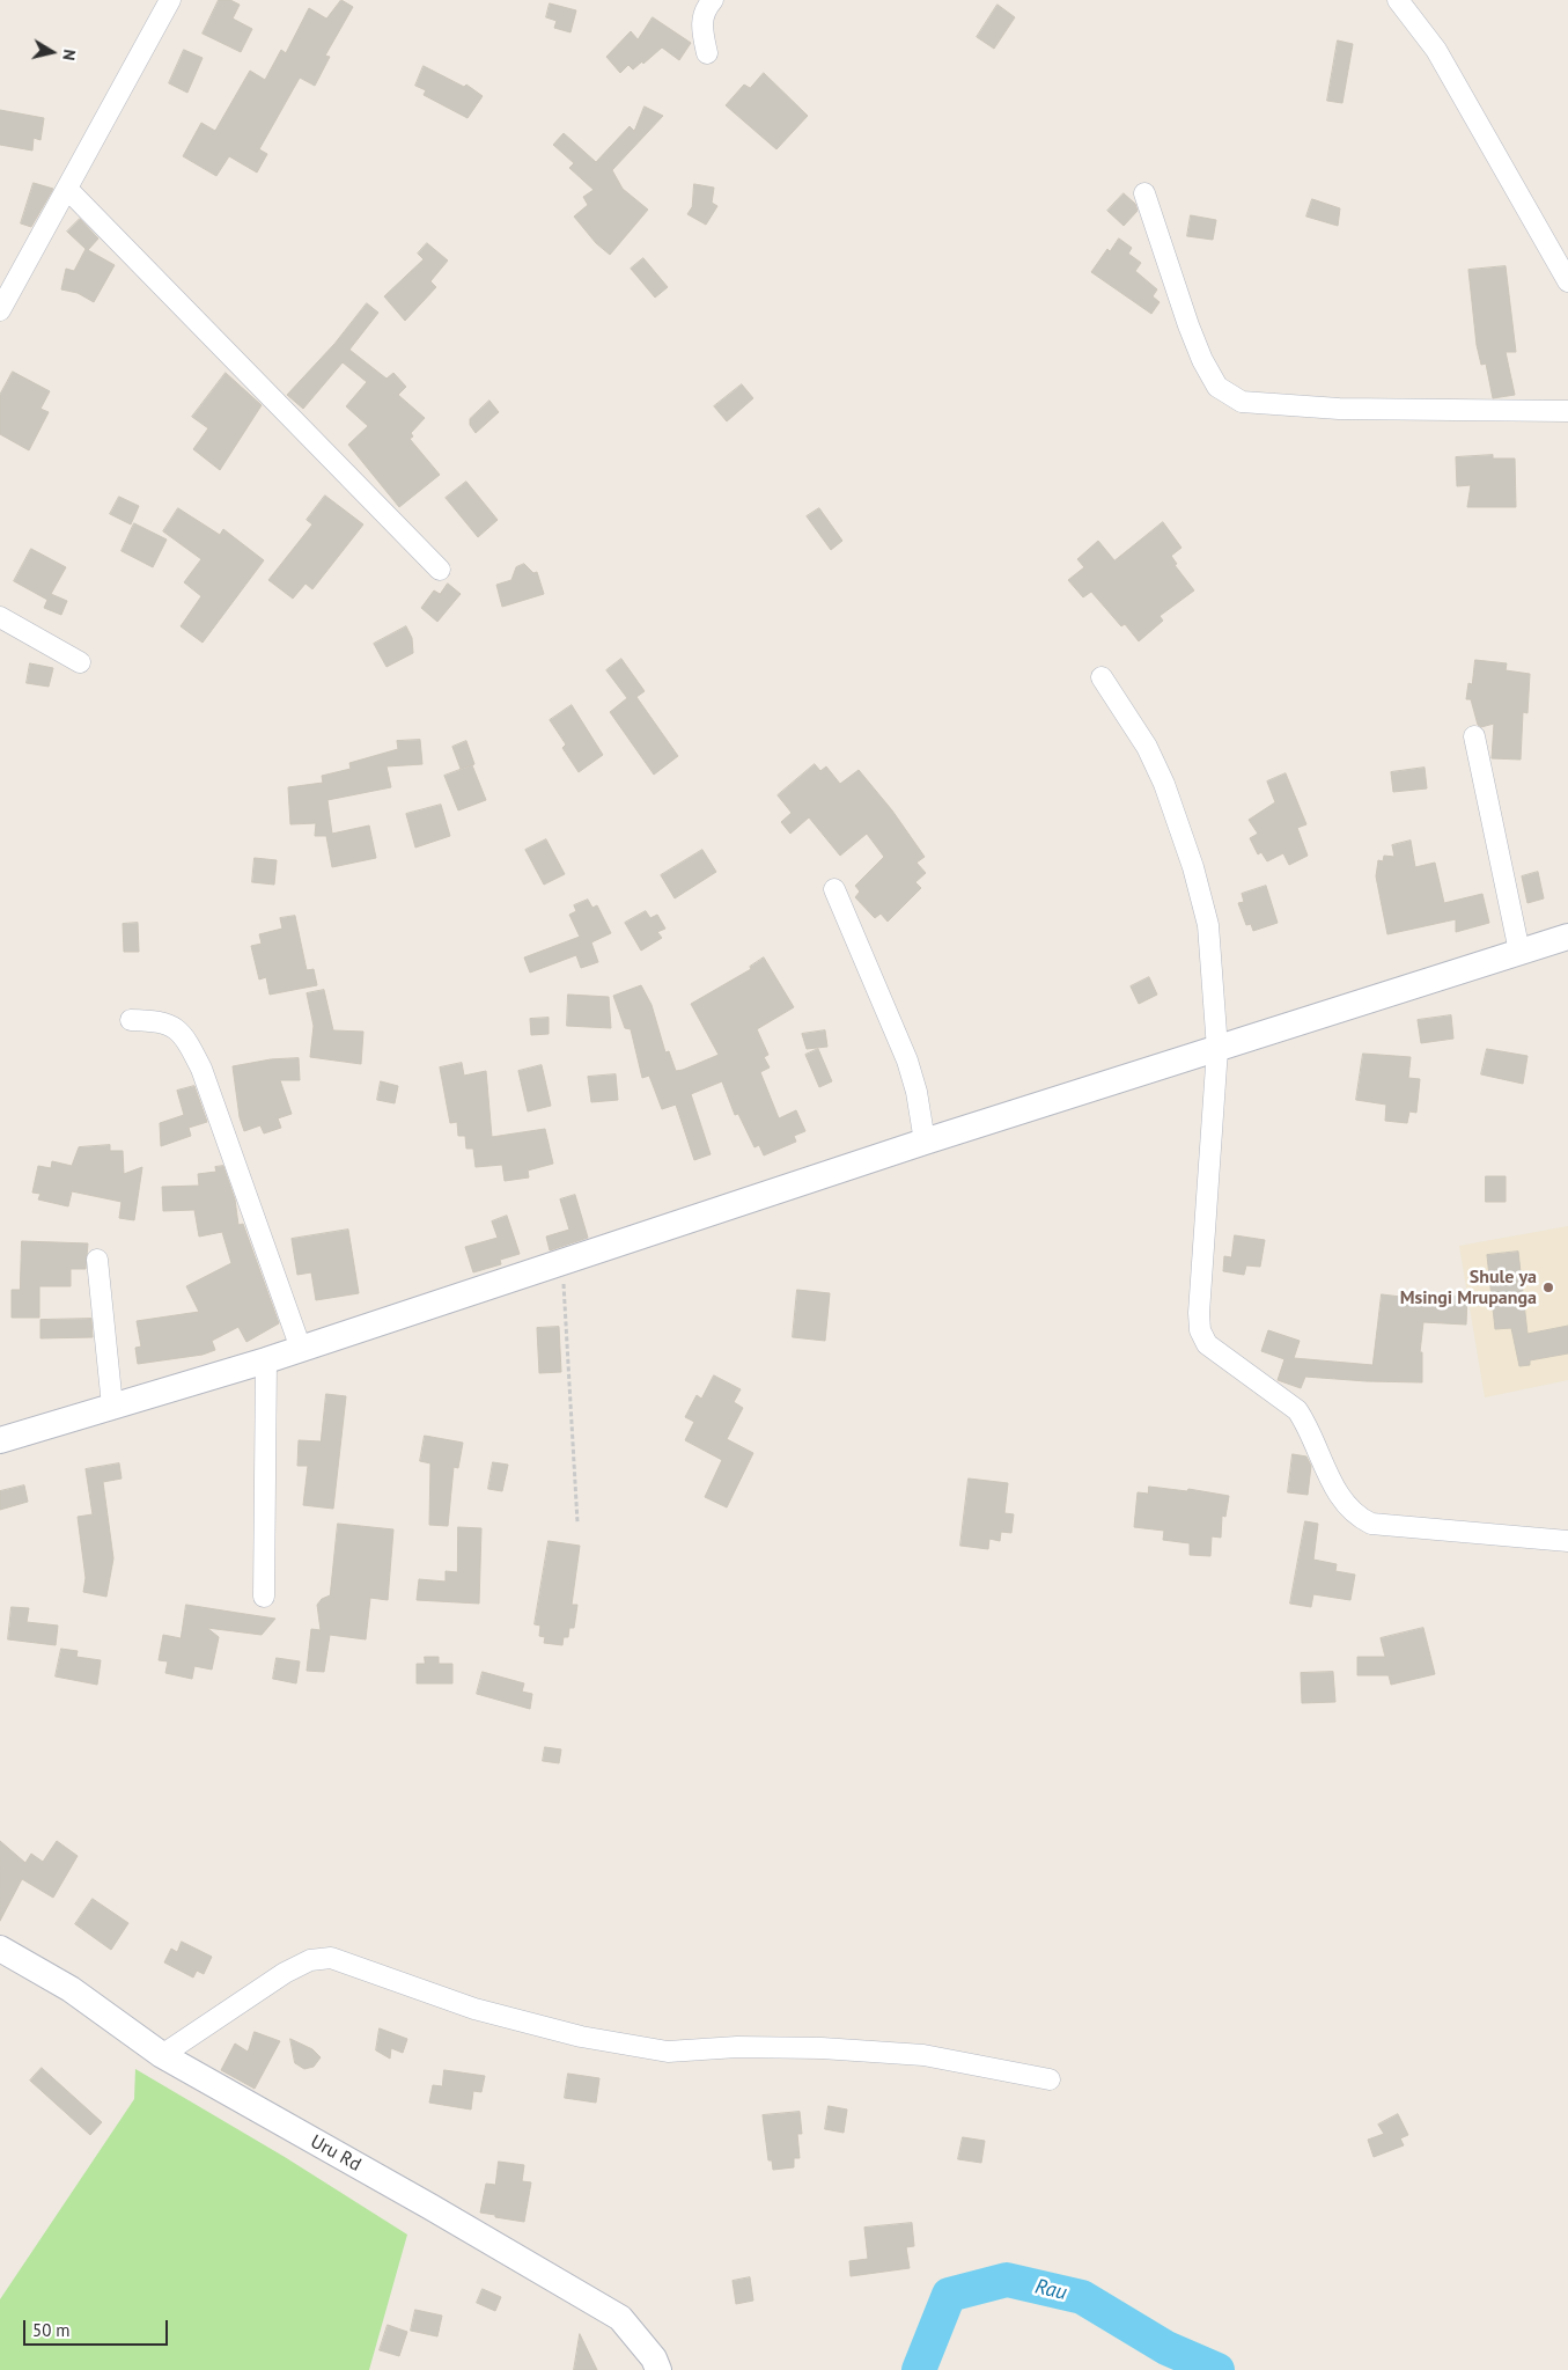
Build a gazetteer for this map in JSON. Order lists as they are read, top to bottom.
{
  "streets": {
    "street": ["Uru Rd"]
  },
  "water": ["Rau"],
  "places": ["Shule ya Msingi Mrupanga"],
  "scale_bar": "50 m",
  "north": "right"
}
